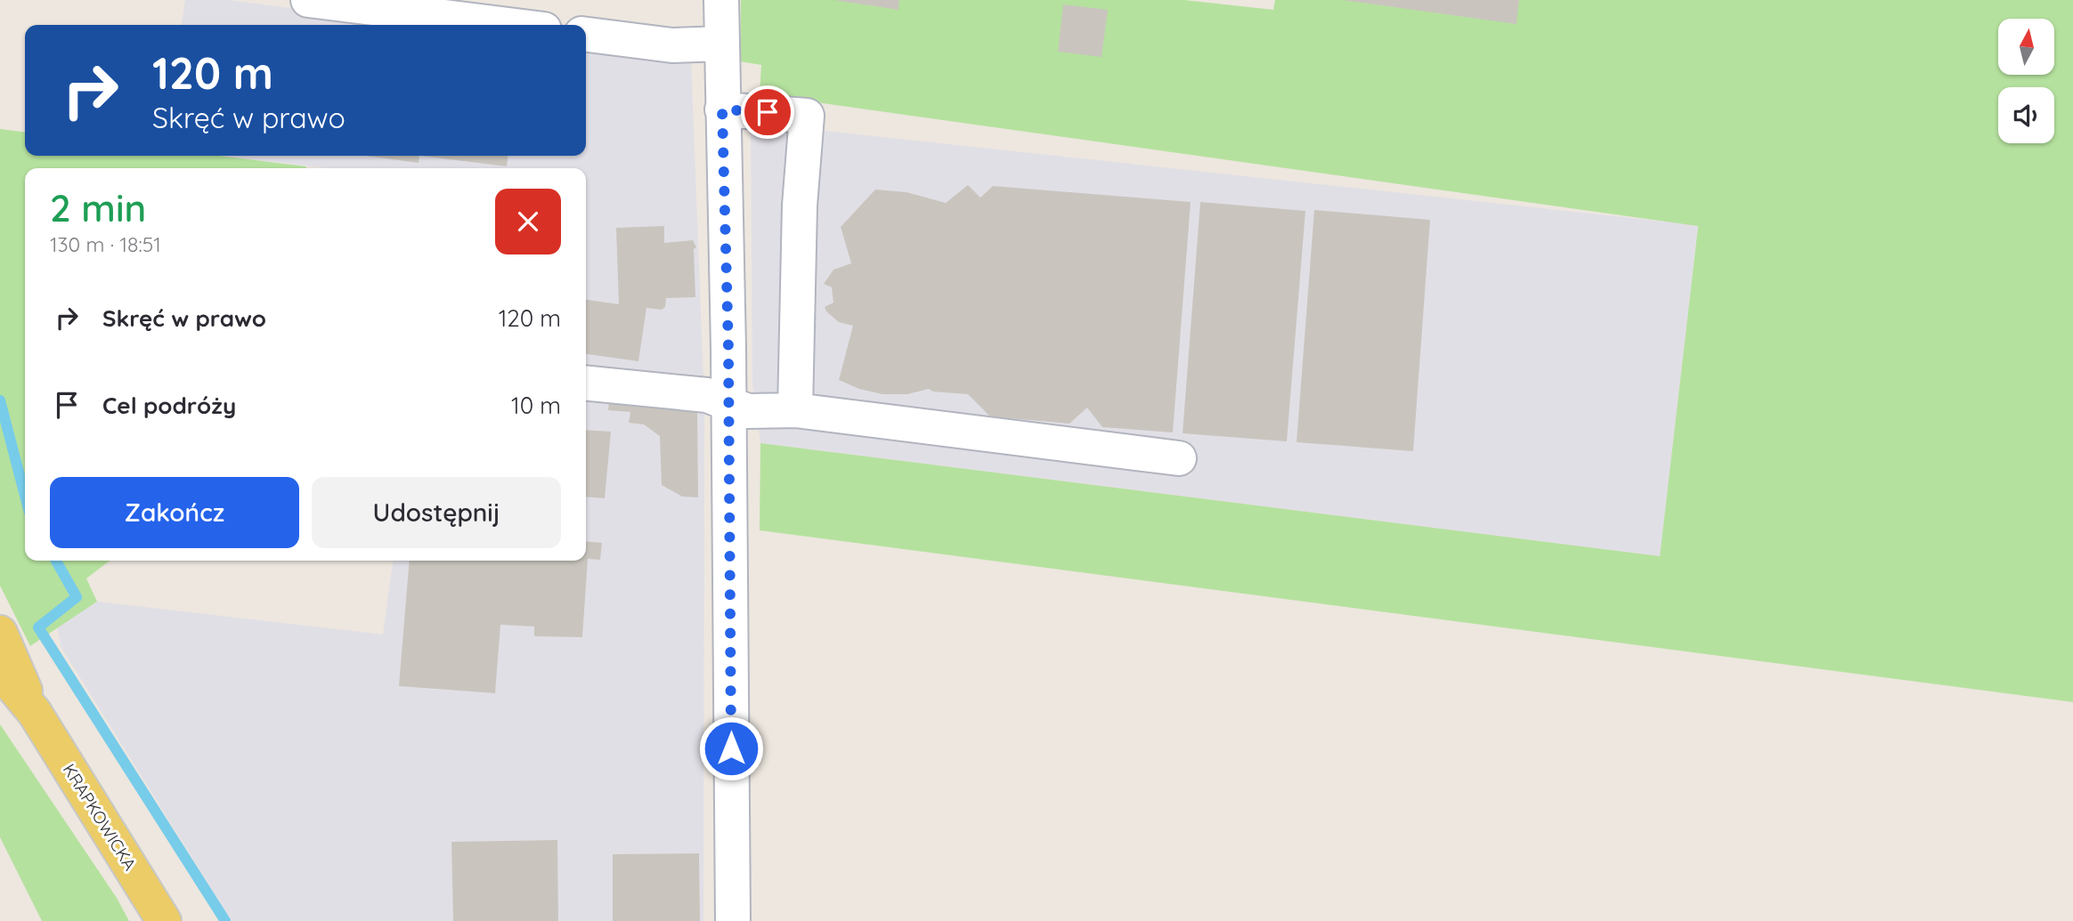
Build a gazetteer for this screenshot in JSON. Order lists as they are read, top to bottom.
{
  "streets": {
    "main road": ["KRAPKOWICKA"]
  },
  "north": "top",
  "page": {
    "turn": ["120 m", "Skręć w prawo"],
    "heading": ["2 min", "130 m · 18:51"],
    "list": [
      {
        "name": "Skręć w prawo",
        "value": "120 m"
      },
      {
        "name": "Cel podróży",
        "value": "10 m"
      }
    ],
    "buttons": ["Zakończ", "Udostępnij"]
  }
}
